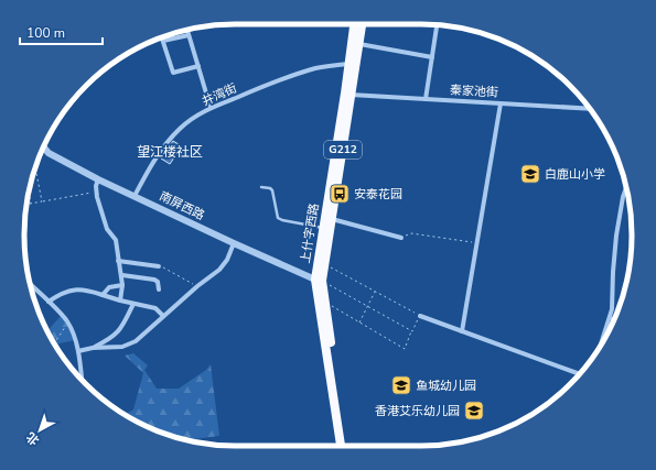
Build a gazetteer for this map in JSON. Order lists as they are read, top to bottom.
{
  "streets": {
    "highway": ["G212", "上什字西路"],
    "street": ["秦家池街", "井湾街", "南屏西路"]
  },
  "crossings": [
    ["秦家池街", "上什字西路"],
    ["井湾街", "南屏西路"],
    ["井湾街", "上什字西路"],
    ["南屏西路", "上什字西路"]
  ],
  "districts": ["望江楼社区"],
  "places": {
    "school or university": ["白鹿山小学", "鱼城幼儿园", "香港艾乐幼儿园"],
    "bus stop": ["安泰花园"]
  },
  "scale_bar": "100 m",
  "north": "bottom left"
}
